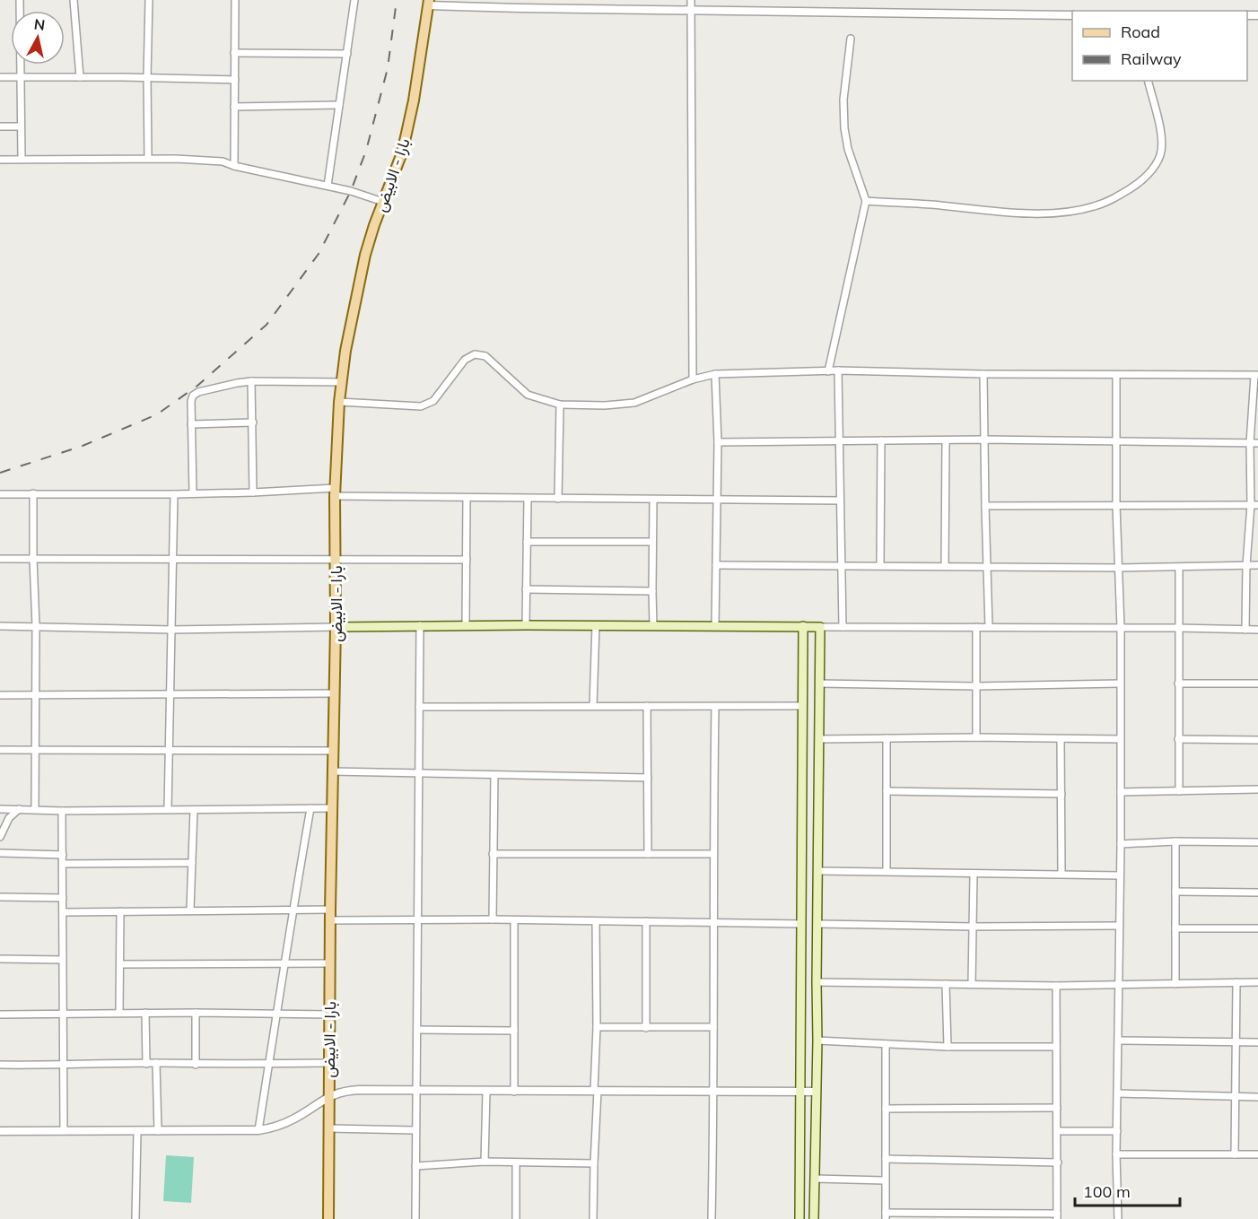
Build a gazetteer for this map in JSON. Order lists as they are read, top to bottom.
{
  "streets": {
    "main road": ["بارا - الابيض"]
  },
  "legend": ["Road", "Railway"],
  "scale_bar": "100 m",
  "north": "top"
}
